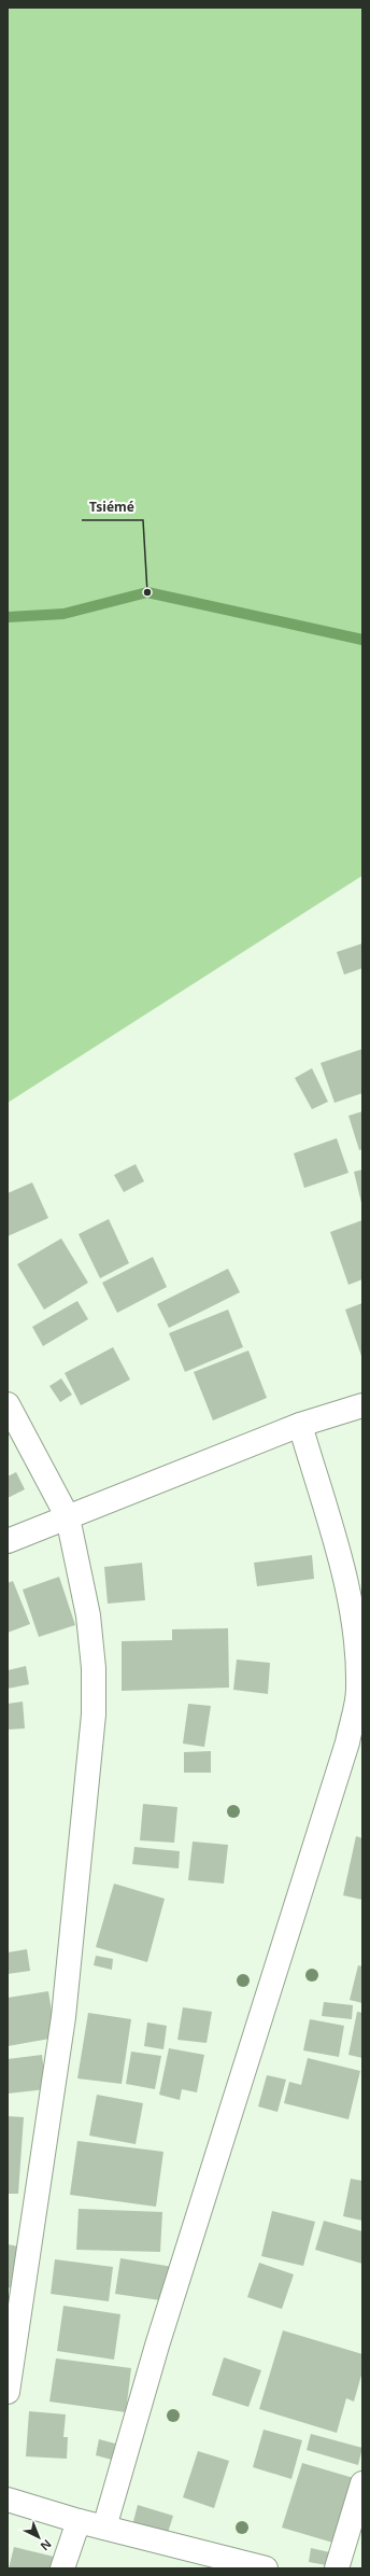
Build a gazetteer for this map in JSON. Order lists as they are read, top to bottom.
{
  "places": ["Tsiémé"],
  "north": "bottom right"
}
